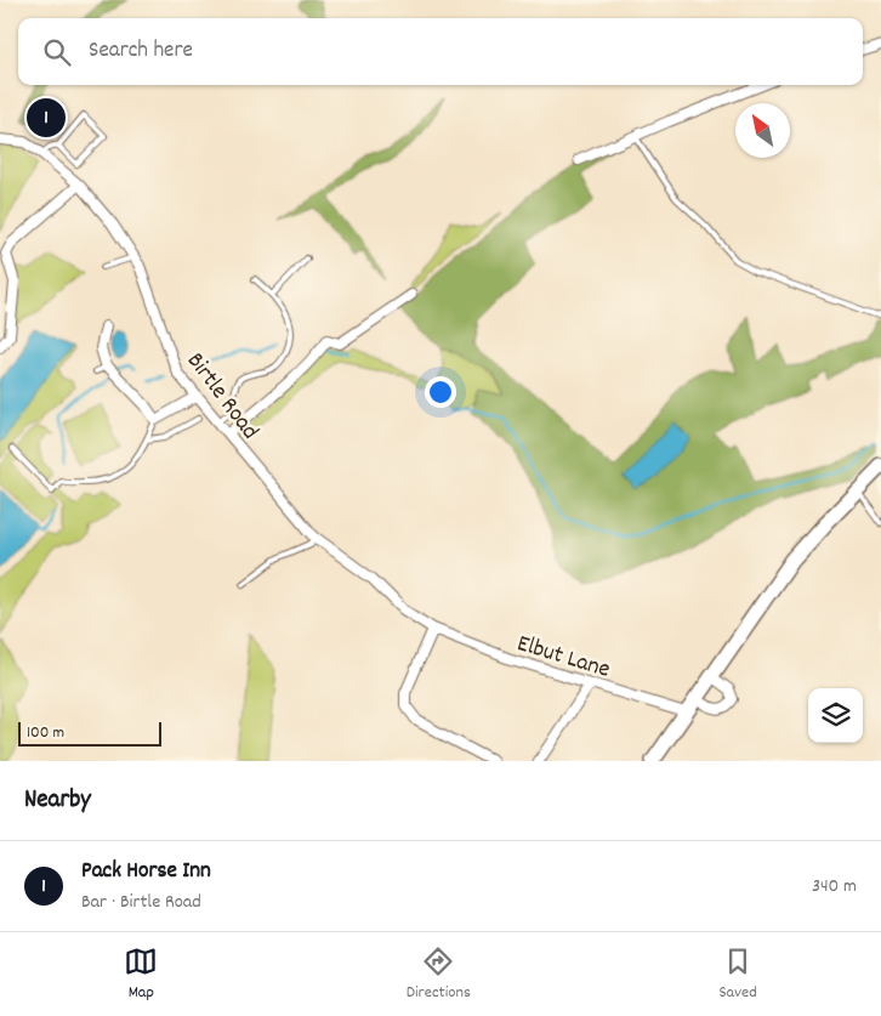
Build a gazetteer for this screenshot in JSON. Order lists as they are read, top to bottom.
{
  "streets": {
    "street": ["Birtle Road", "Elbut Lane"]
  },
  "crossings": [
    ["Birtle Road", "Elbut Lane"]
  ],
  "scale_bar": "100 m",
  "north": "top left",
  "page": {
    "search": "Search here",
    "pins": "1",
    "scale": "100 m",
    "heading": "Nearby",
    "list": [
      {
        "mark": "1",
        "name": "Pack Horse Inn",
        "note": "Bar · Birtle Road",
        "value": "340 m"
      }
    ],
    "nav": ["Map", "Directions", "Saved"]
  }
}
